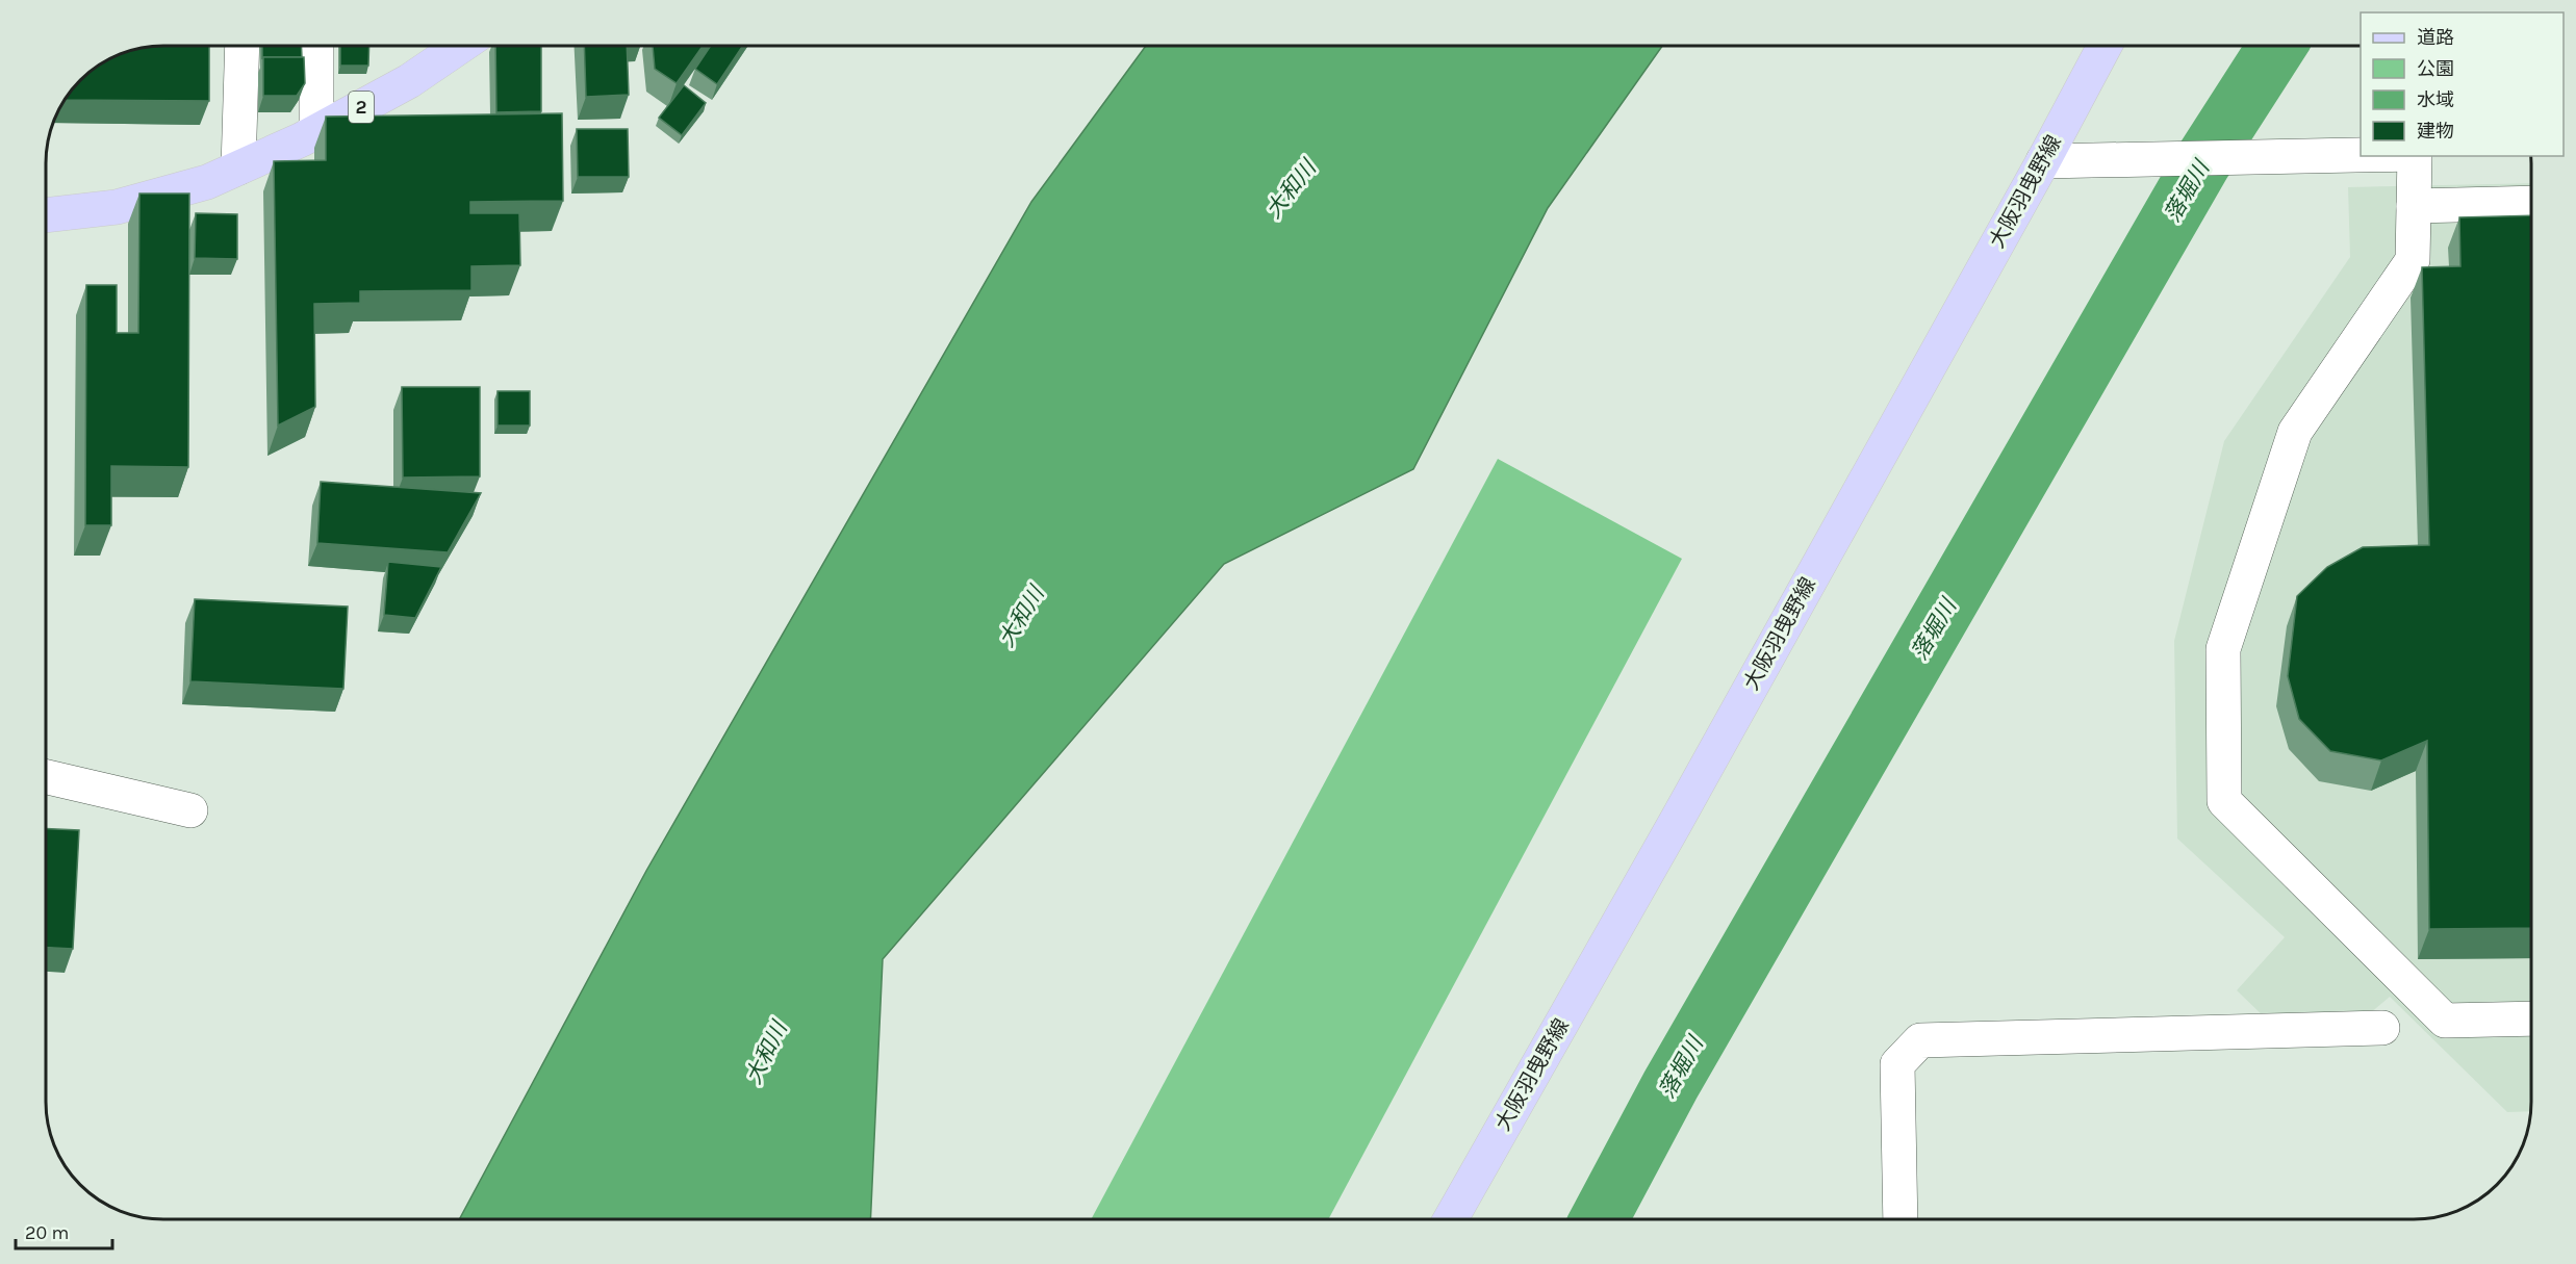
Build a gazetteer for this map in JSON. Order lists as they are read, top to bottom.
{
  "streets": {
    "main road": ["2", "大阪羽曳野線"]
  },
  "water": ["大和川", "落堀川"],
  "legend": [
    "道路",
    "公園",
    "水域",
    "建物"
  ],
  "scale_bar": "20 m"
}
